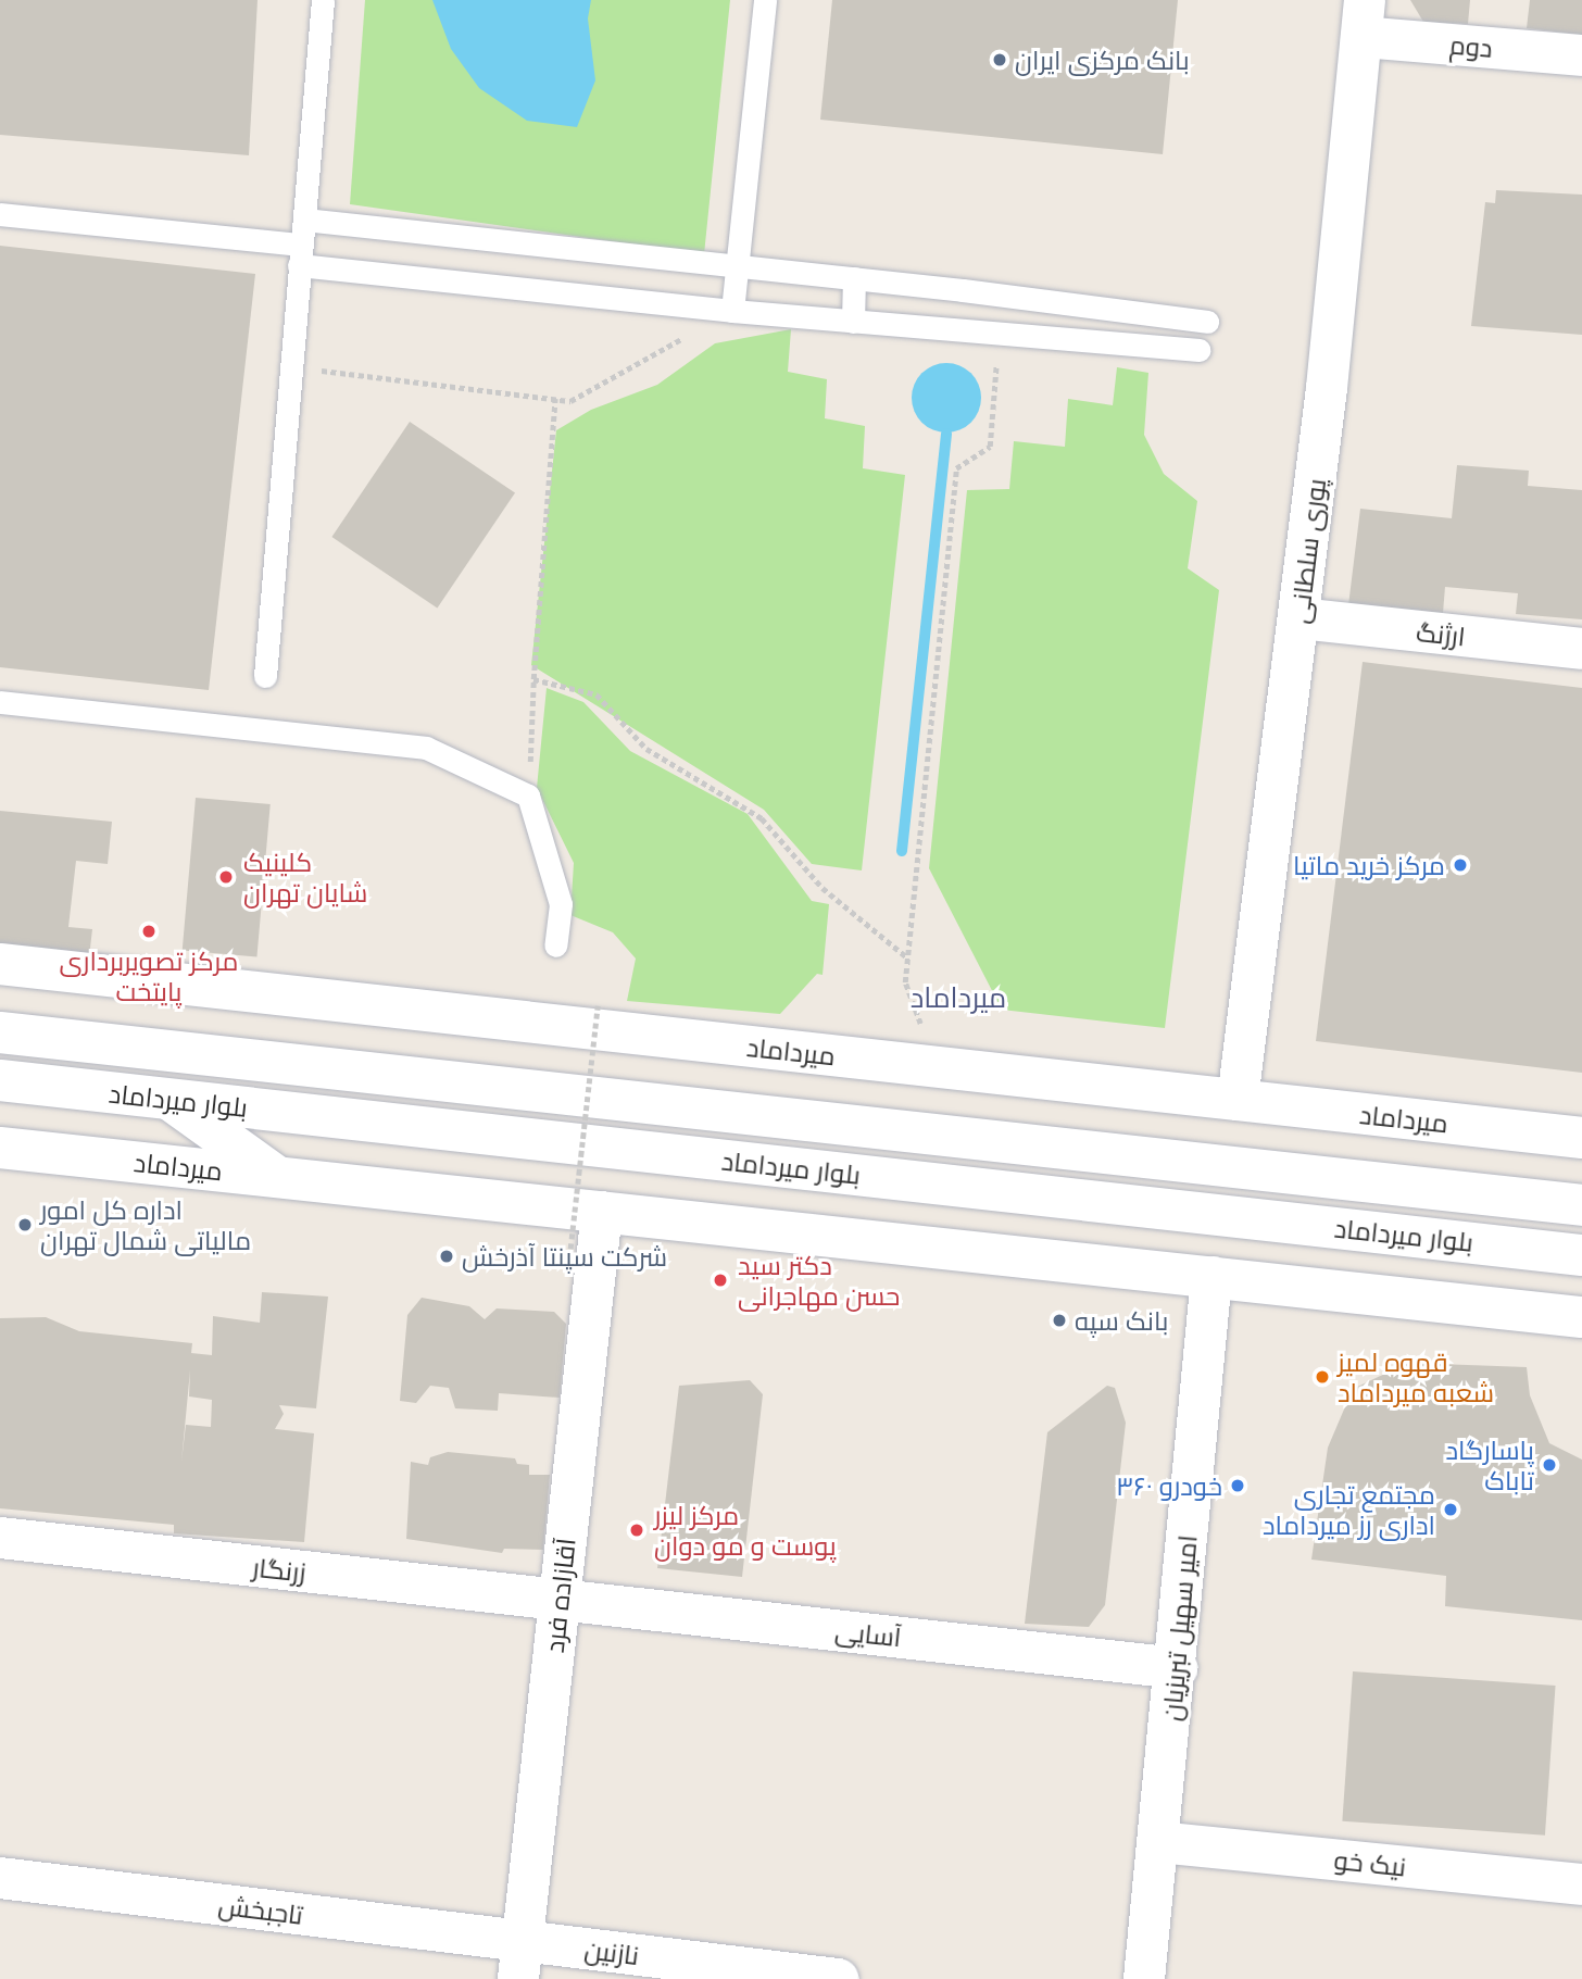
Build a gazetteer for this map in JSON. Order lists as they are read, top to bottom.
{
  "streets": {
    "main road": [
      "دوم",
      "پوری سلطانی",
      "ارژنگ",
      "میرداماد",
      "بلوار میرداماد",
      "زرنگار",
      "آقازاده فرد",
      "امیر سهیل تبریزیان",
      "آسایی",
      "نیک خو",
      "تاجبخش",
      "نازنین"
    ]
  },
  "crossings": [
    ["دوم", "پوری سلطانی"],
    ["پوری سلطانی", "ارژنگ"],
    ["پوری سلطانی", "میرداماد"],
    ["میرداماد", "آقازاده فرد"],
    ["میرداماد", "امیر سهیل تبریزیان"],
    ["زرنگار", "آقازاده فرد"],
    ["زرنگار", "آسایی"],
    ["آقازاده فرد", "آسایی"],
    ["آقازاده فرد", "تاجبخش"],
    ["آقازاده فرد", "نازنین"],
    ["امیر سهیل تبریزیان", "آسایی"],
    ["امیر سهیل تبریزیان", "نیک خو"],
    ["تاجبخش", "نازنین"]
  ],
  "districts": ["میرداماد"],
  "places": [
    "بانک مرکزی ایران",
    "مرکز خرید ماتیا",
    "کلینیک شایان تهران",
    "مرکز تصویربرداری پایتخت",
    "اداره کل امور مالیاتی شمال تهران",
    "شرکت سپنتا آذرخش",
    "دکتر سید حسن مهاجرانی",
    "بانک سپه",
    "قهوه لمیز شعبه میرداماد",
    "پاسارگاد تاباک",
    "خودرو ۳۶۰",
    "مجتمع تجاری اداری رز میرداماد",
    "مرکز لیزر پوست و مو دوان"
  ]
}
